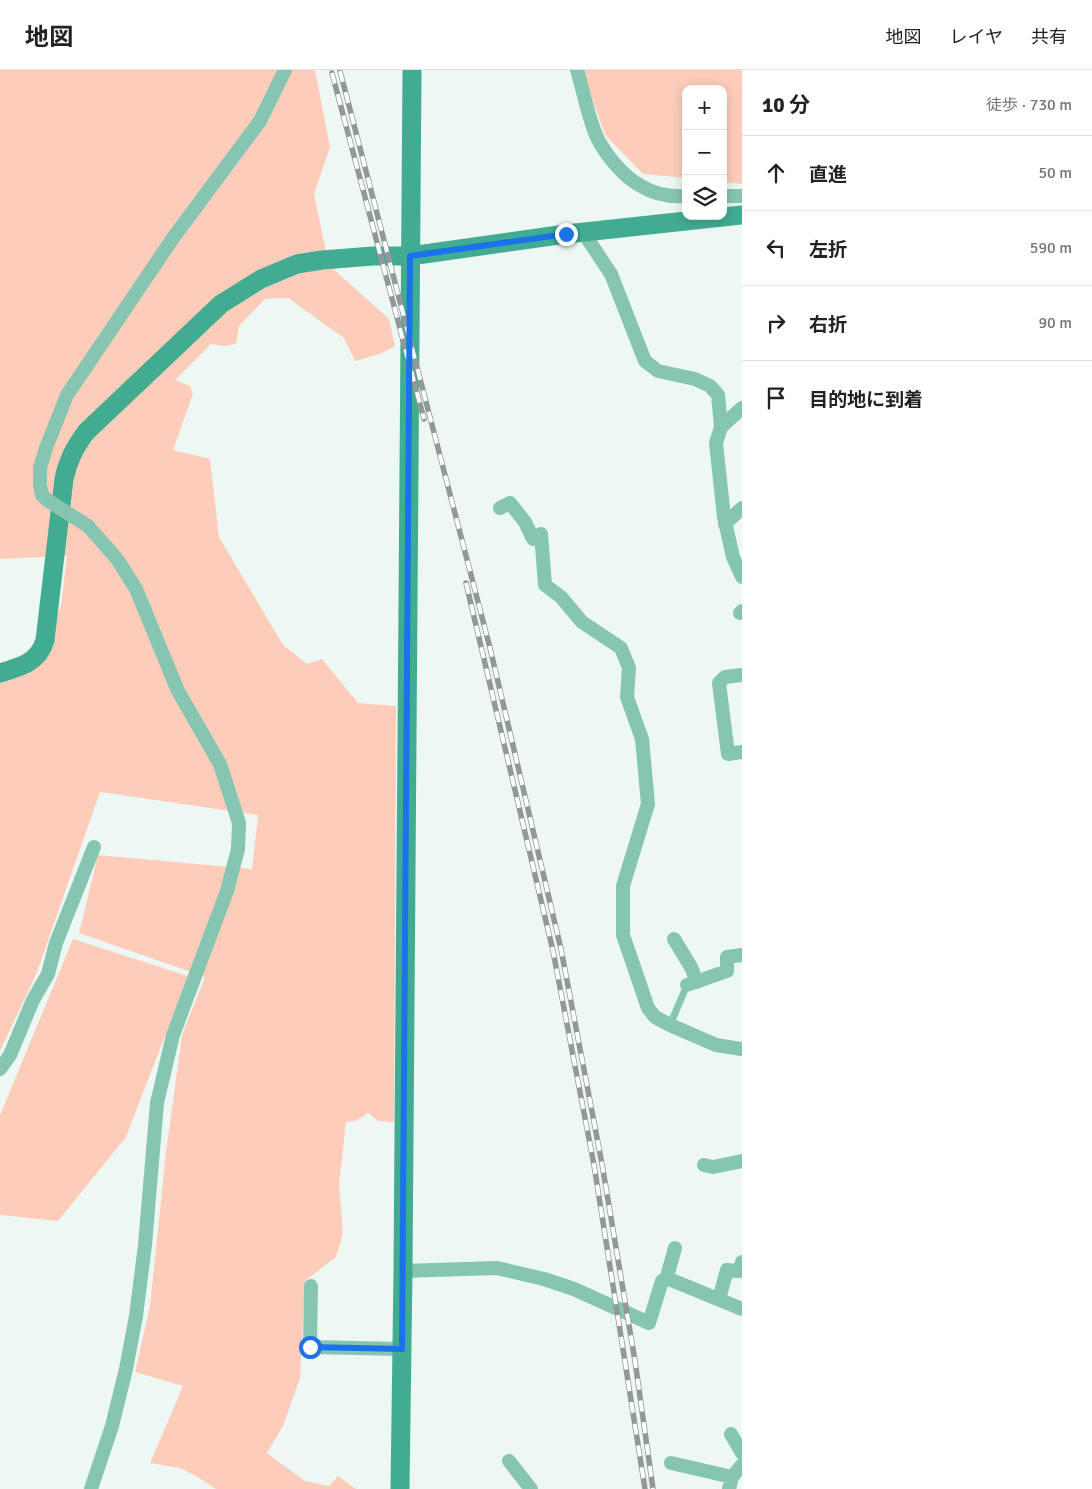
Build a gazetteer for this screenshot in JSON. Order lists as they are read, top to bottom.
{
  "page": {
    "header": "地図",
    "nav": ["地図", "レイヤ", "共有"],
    "heading": ["10 分", "徒歩 · 730 m"],
    "map_buttons": ["+", "−"],
    "list": [
      ["直進", "50 m"],
      ["左折", "590 m"],
      ["右折", "90 m"],
      "目的地に到着"
    ]
  }
}
